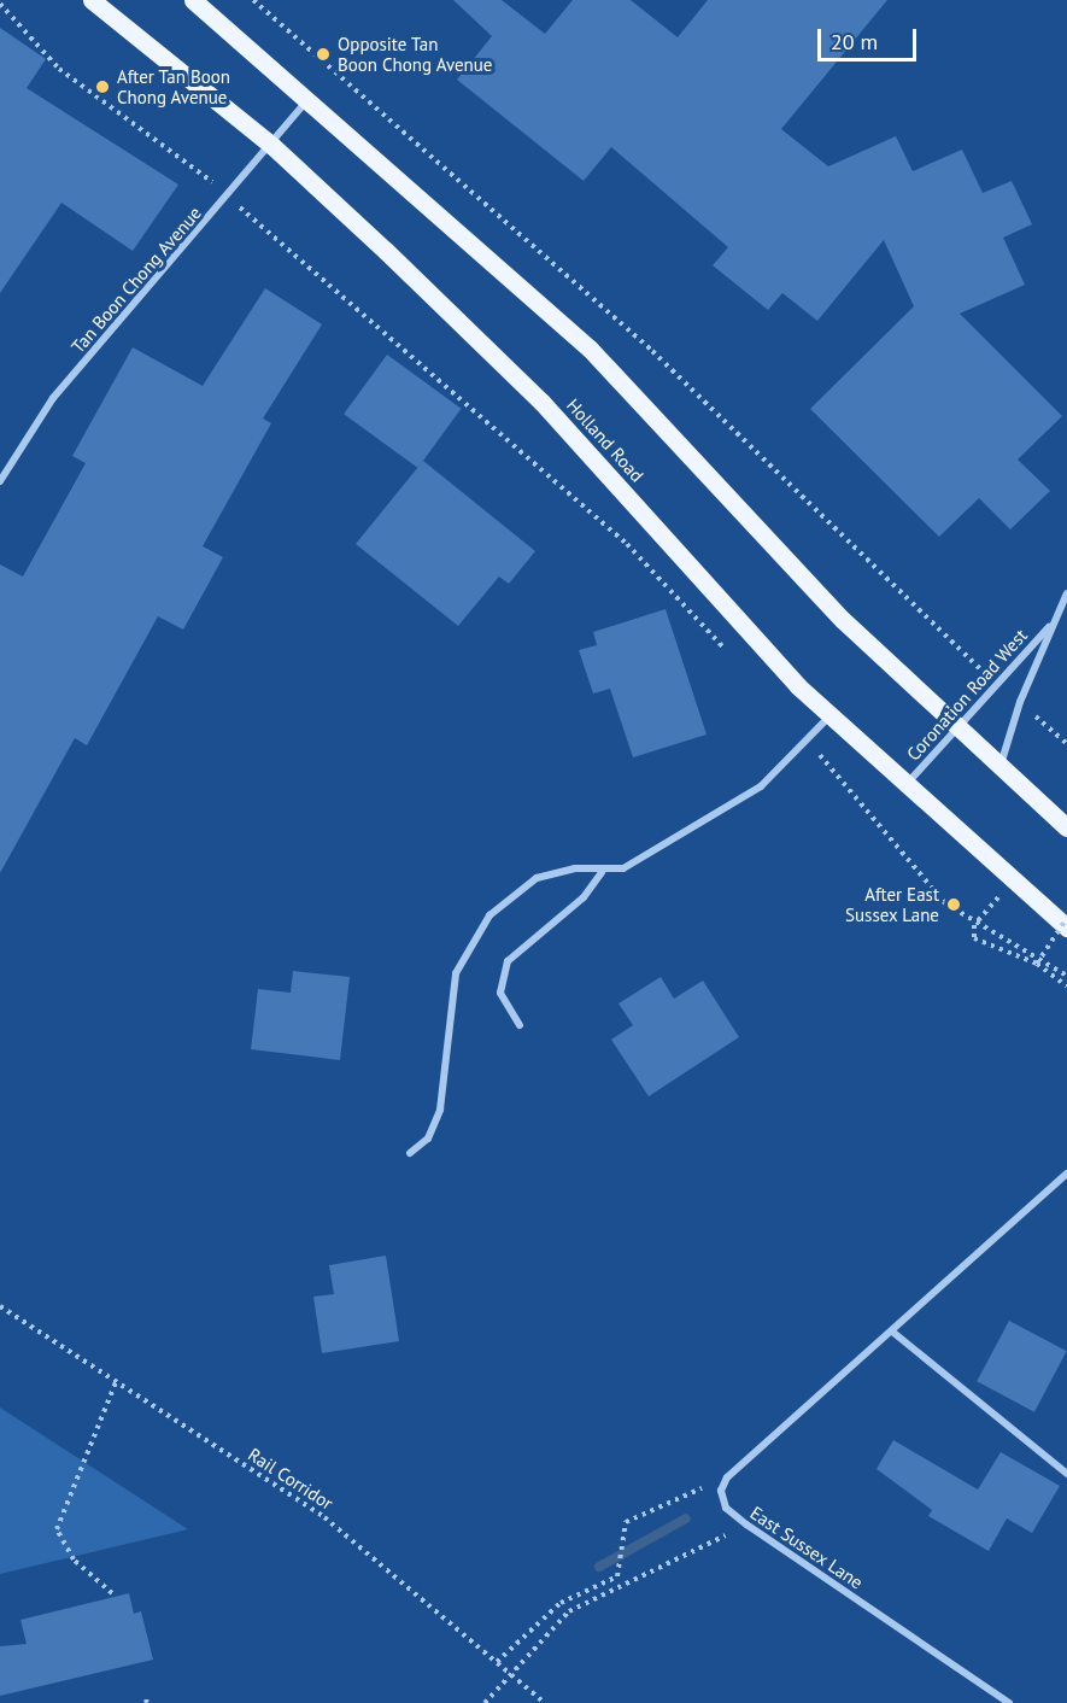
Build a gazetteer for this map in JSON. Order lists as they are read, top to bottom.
{
  "streets": {
    "main road": ["Holland Road"],
    "street": ["Tan Boon Chong Avenue", "Coronation Road West", "East Sussex Lane"],
    "path": ["Rail Corridor"]
  },
  "crossings": [
    ["Tan Boon Chong Avenue", "Holland Road"],
    ["Holland Road", "Coronation Road West"]
  ],
  "places": ["Opposite Tan Boon Chong Avenue", "After Tan Boon Chong Avenue", "After East Sussex Lane"],
  "scale_bar": "20 m"
}
